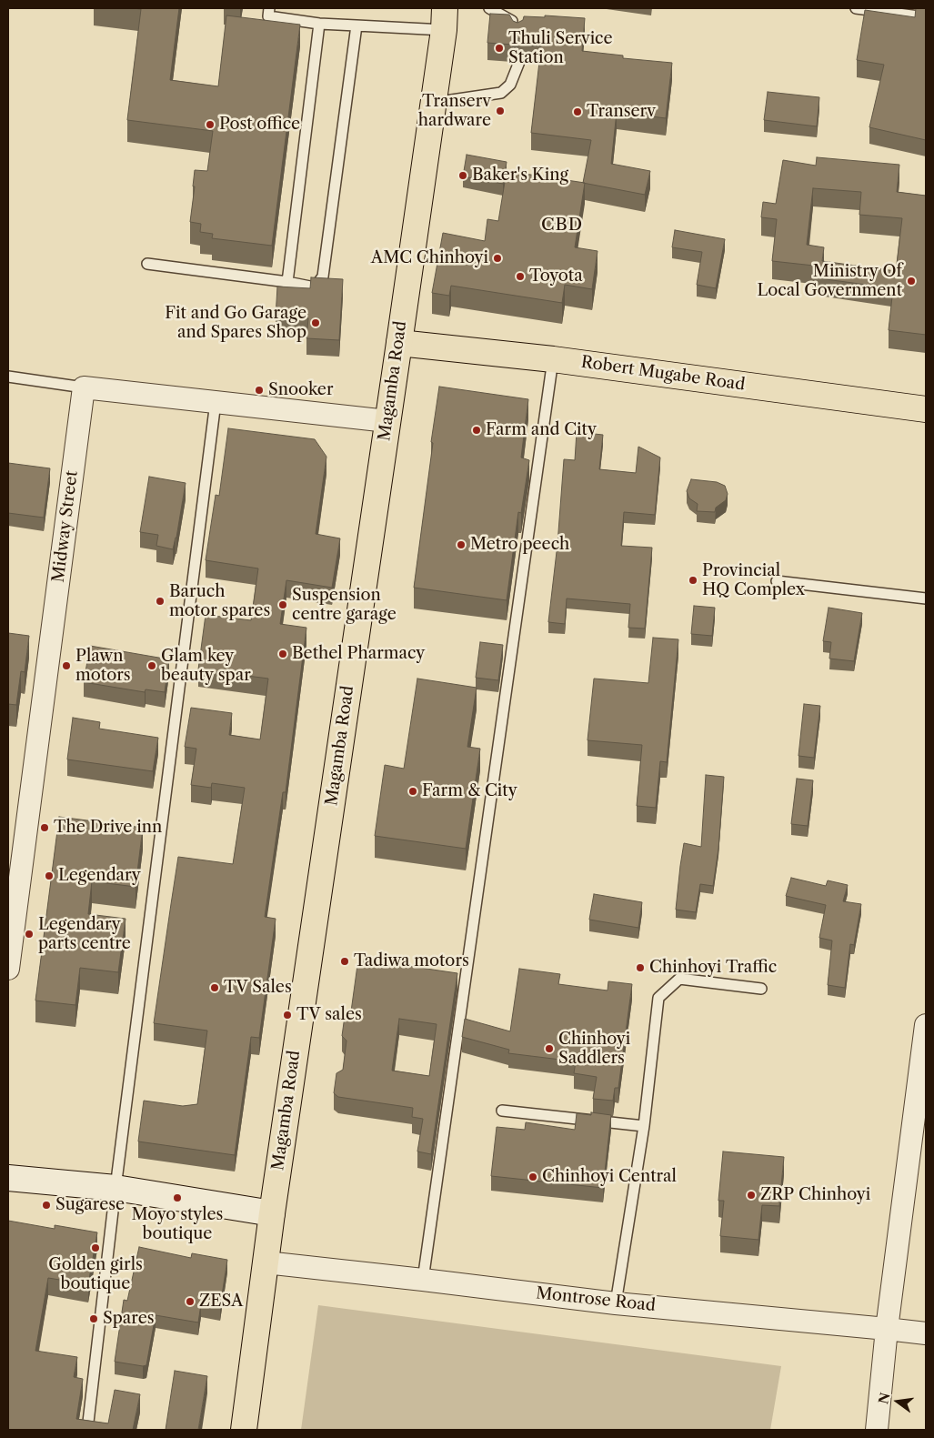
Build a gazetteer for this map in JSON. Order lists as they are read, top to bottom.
{
  "streets": {
    "main road": ["Robert Mugabe Road", "Magamba Road"],
    "street": ["Midway Street", "Montrose Road"]
  },
  "crossings": [
    ["Robert Mugabe Road", "Magamba Road"],
    ["Magamba Road", "Montrose Road"]
  ],
  "districts": ["CBD"],
  "places": [
    "Thuli Service Station",
    "Transerv hardware",
    "Transerv",
    "Post office",
    "Baker's King",
    "AMC Chinhoyi",
    "Toyota",
    "Ministry Of Local Government",
    "Fit and Go Garage and Spares Shop",
    "Snooker",
    "Farm and City",
    "Metro peech",
    "Provincial HQ Complex",
    "Baruch motor spares",
    "Suspension centre garage",
    "Bethel Pharmacy",
    "Plawn motors",
    "Glam key beauty spar",
    "Farm & City",
    "The Drive inn",
    "Legendary",
    "Legendary parts centre",
    "Tadiwa motors",
    "Chinhoyi Traffic",
    "TV Sales",
    "TV sales",
    "Chinhoyi Saddlers",
    "Chinhoyi Central",
    "ZRP Chinhoyi",
    "Moyo styles boutique",
    "Sugarese",
    "Golden girls boutique",
    "ZESA",
    "Spares"
  ],
  "north": "left"
}
